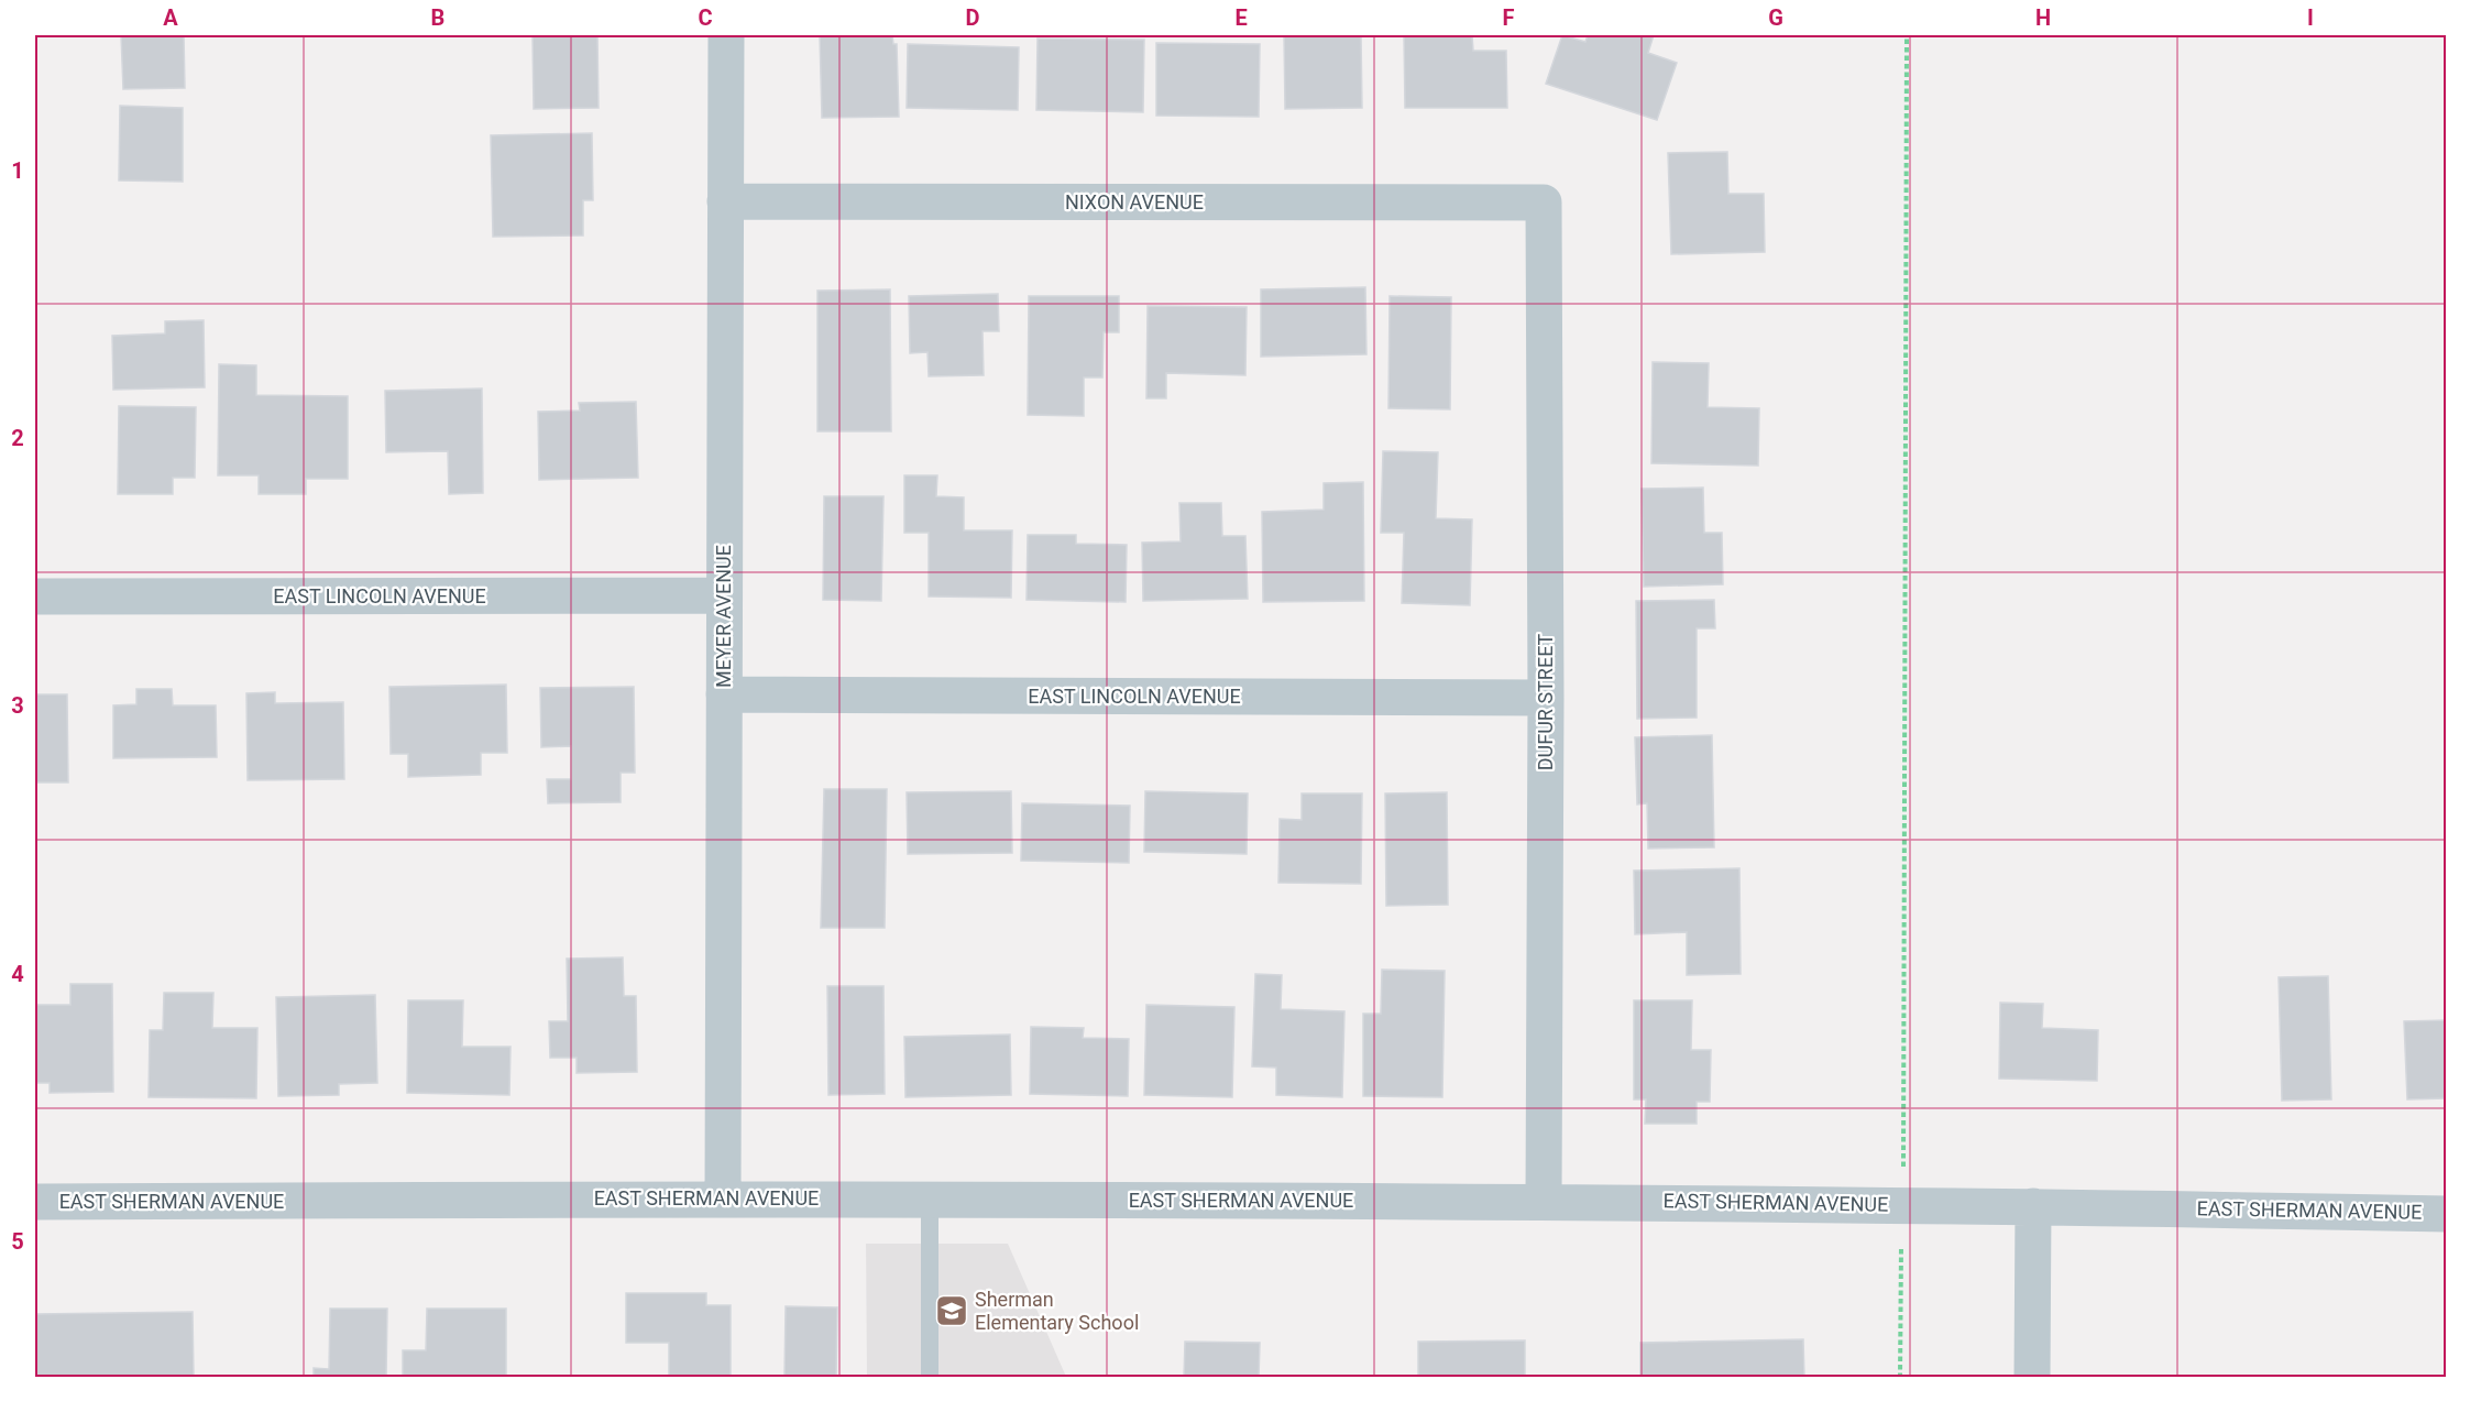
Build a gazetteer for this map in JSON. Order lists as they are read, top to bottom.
{
  "streets": {
    "street": [
      "NIXON AVENUE",
      "EAST LINCOLN AVENUE",
      "MEYER AVENUE",
      "DUFUR STREET",
      "EAST SHERMAN AVENUE"
    ]
  },
  "crossings": [
    ["NIXON AVENUE", "MEYER AVENUE"],
    ["NIXON AVENUE", "DUFUR STREET"],
    ["EAST LINCOLN AVENUE", "MEYER AVENUE"],
    ["EAST LINCOLN AVENUE", "DUFUR STREET"],
    ["MEYER AVENUE", "EAST SHERMAN AVENUE"],
    ["DUFUR STREET", "EAST SHERMAN AVENUE"]
  ],
  "places": {
    "school or university": ["Sherman Elementary School"]
  },
  "grid": {
    "columns": [
      "A",
      "B",
      "C",
      "D",
      "E",
      "F",
      "G",
      "H",
      "I"
    ],
    "rows": [
      "1",
      "2",
      "3",
      "4",
      "5"
    ]
  }
}
